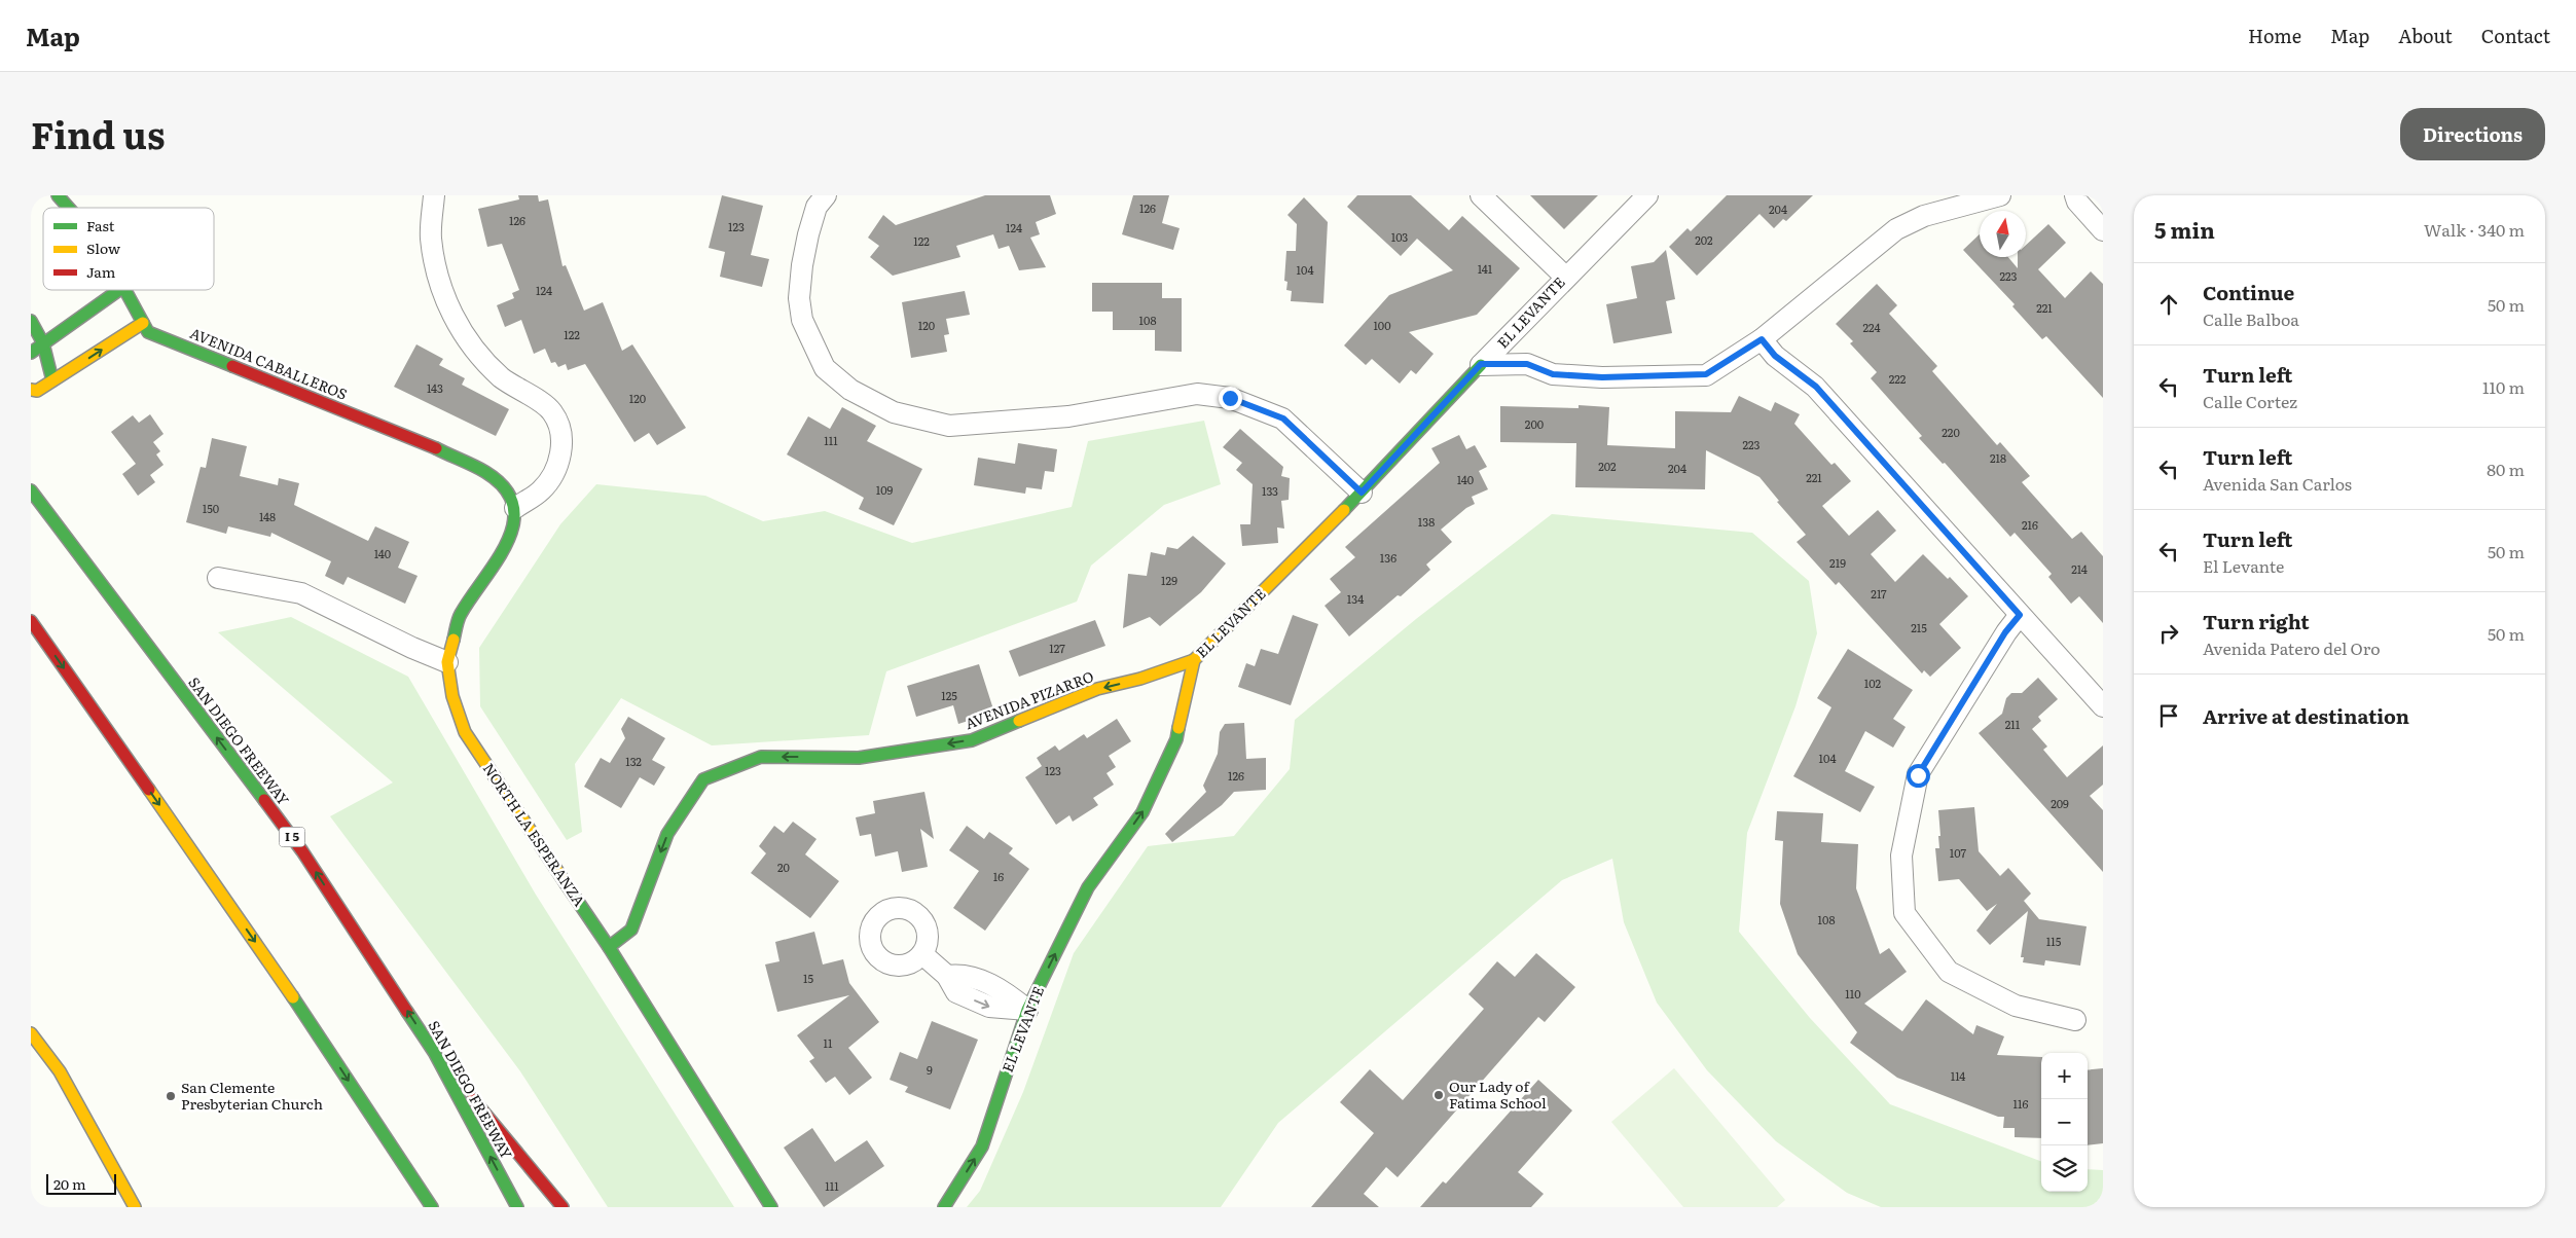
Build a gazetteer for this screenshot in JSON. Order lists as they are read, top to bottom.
{
  "streets": {
    "main road": [
      "EL LEVANTE",
      "AVENIDA CABALLEROS",
      "AVENIDA PIZARRO",
      "SAN DIEGO FREEWAY",
      "NORTH LA ESPERANZA",
      "I 5"
    ]
  },
  "crossings": [
    ["EL LEVANTE", "AVENIDA PIZARRO"],
    ["AVENIDA PIZARRO", "NORTH LA ESPERANZA"]
  ],
  "one_way": ["EL LEVANTE", "AVENIDA PIZARRO"],
  "places": ["Our Lady of Fatima School", "San Clemente Presbyterian Church"],
  "house_numbers": [
    "126",
    "204",
    "126",
    "123",
    "124",
    "103",
    "202",
    "122",
    "141",
    "104",
    "223",
    "124",
    "221",
    "108",
    "120",
    "100",
    "224",
    "122",
    "222",
    "143",
    "120",
    "200",
    "220",
    "111",
    "223",
    "218",
    "202",
    "204",
    "221",
    "140",
    "109",
    "133",
    "150",
    "148",
    "138",
    "216",
    "140",
    "136",
    "219",
    "214",
    "129",
    "217",
    "134",
    "215",
    "127",
    "102",
    "125",
    "211",
    "104",
    "132",
    "123",
    "126",
    "209",
    "107",
    "20",
    "16",
    "108",
    "115",
    "15",
    "110",
    "11",
    "9",
    "114",
    "116",
    "111"
  ],
  "legend": ["Fast", "Slow", "Jam"],
  "scale_bar": "20 m",
  "north": "top",
  "page": {
    "header": "Map",
    "nav": [
      "Home",
      "Map",
      "About",
      "Contact"
    ],
    "title": "Find us",
    "buttons": "Directions",
    "heading": ["5 min", "Walk · 340 m"],
    "list": [
      ["Continue", "Calle Balboa", "50 m"],
      ["Turn left", "Calle Cortez", "110 m"],
      ["Turn left", "Avenida San Carlos", "80 m"],
      ["Turn left", "El Levante", "50 m"],
      ["Turn right", "Avenida Patero del Oro", "50 m"],
      "Arrive at destination"
    ],
    "map_buttons": ["+", "−"],
    "scale": "20 m"
  }
}
